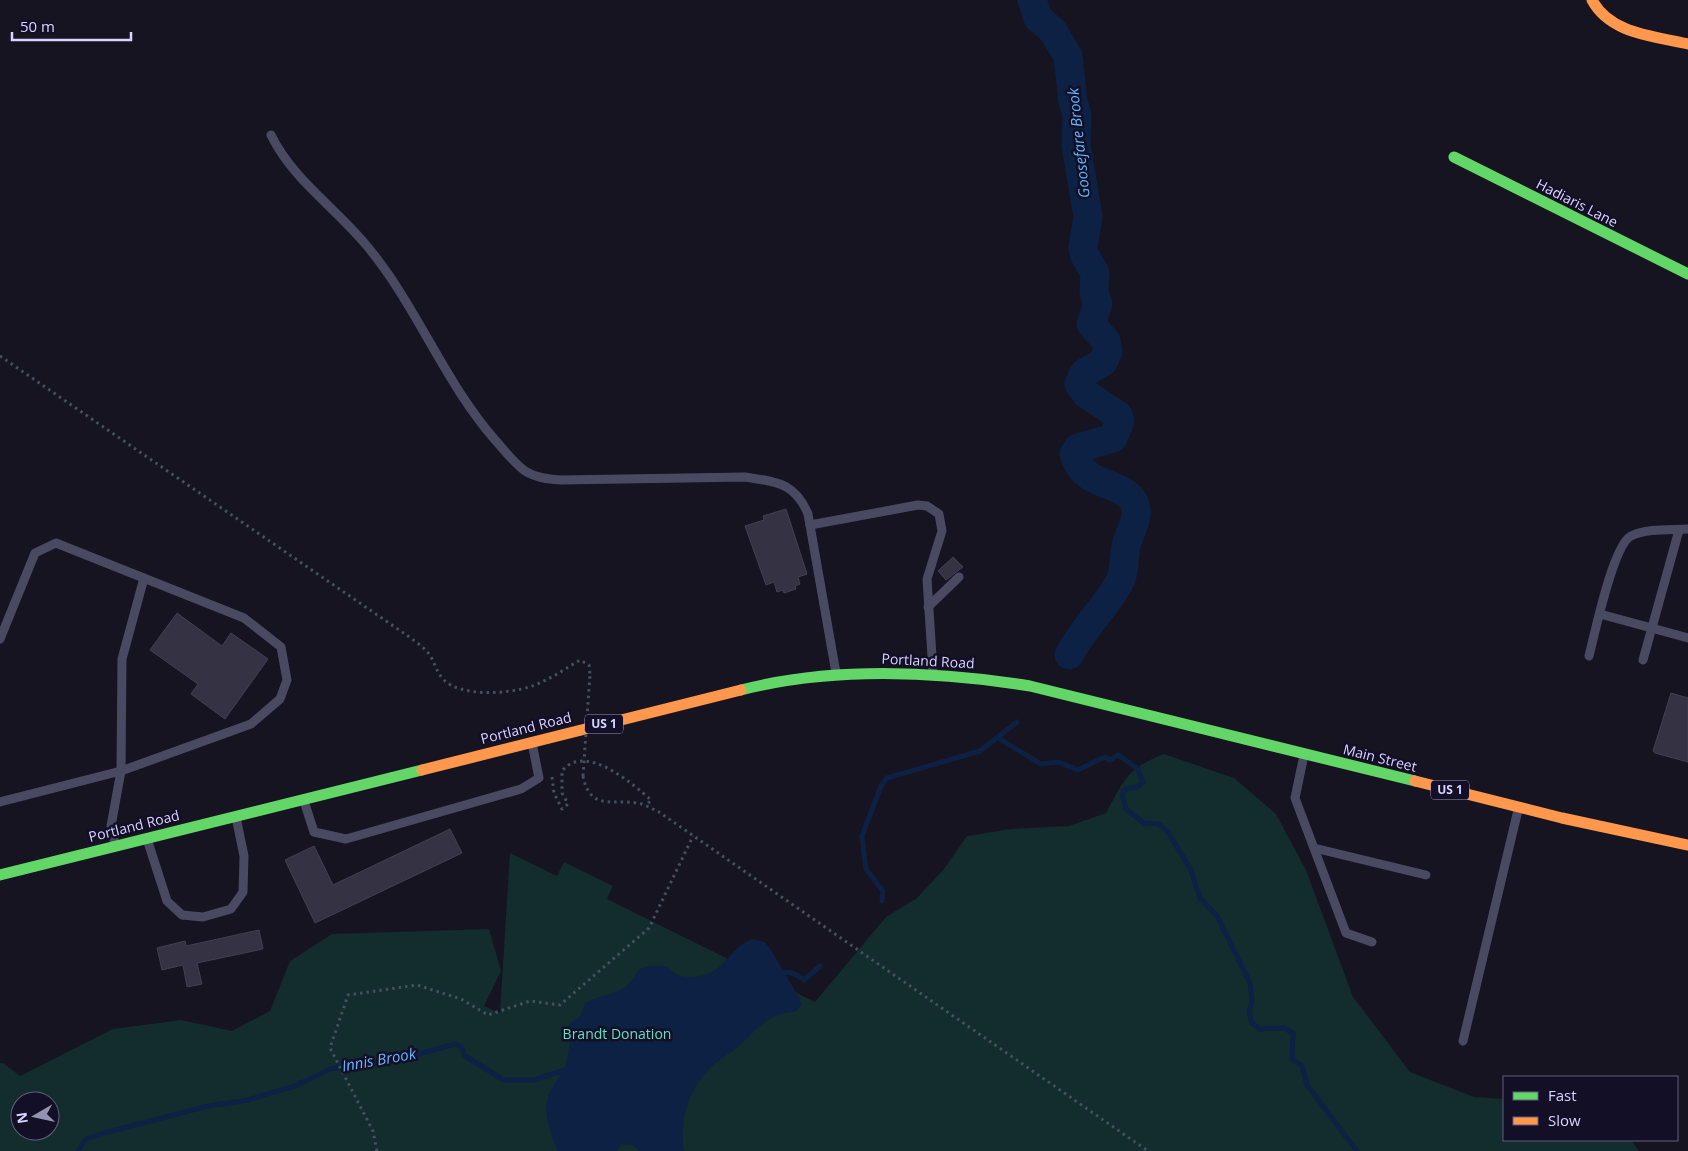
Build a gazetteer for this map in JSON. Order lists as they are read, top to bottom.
{
  "streets": {
    "main road": [
      "Hadiaris Lane",
      "Portland Road",
      "US 1",
      "Main Street"
    ]
  },
  "crossings": [
    ["Portland Road", "Main Street"]
  ],
  "water": ["Goosefare Brook", "Innis Brook"],
  "parks": ["Brandt Donation"],
  "legend": ["Fast", "Slow"],
  "scale_bar": "50 m",
  "north": "left"
}
